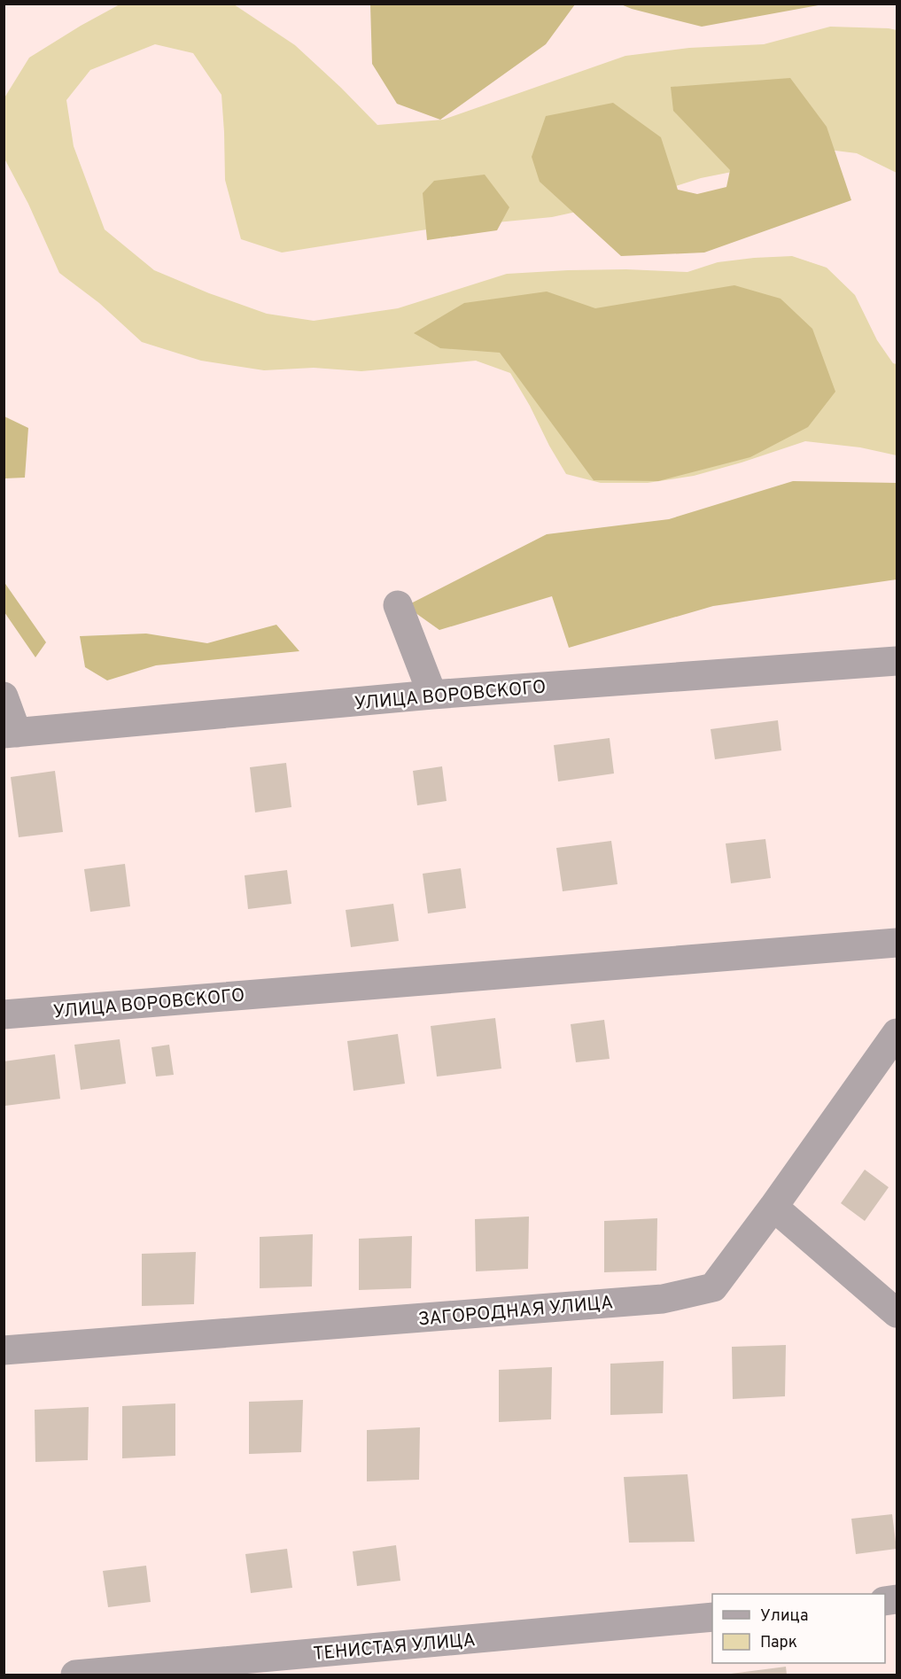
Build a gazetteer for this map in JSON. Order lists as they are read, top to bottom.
{
  "streets": {
    "street": ["УЛИЦА ВОРОВСКОГО", "ЗАГОРОДНАЯ УЛИЦА", "ТЕНИСТАЯ УЛИЦА"]
  },
  "legend": ["Улица", "Парк"]
}
